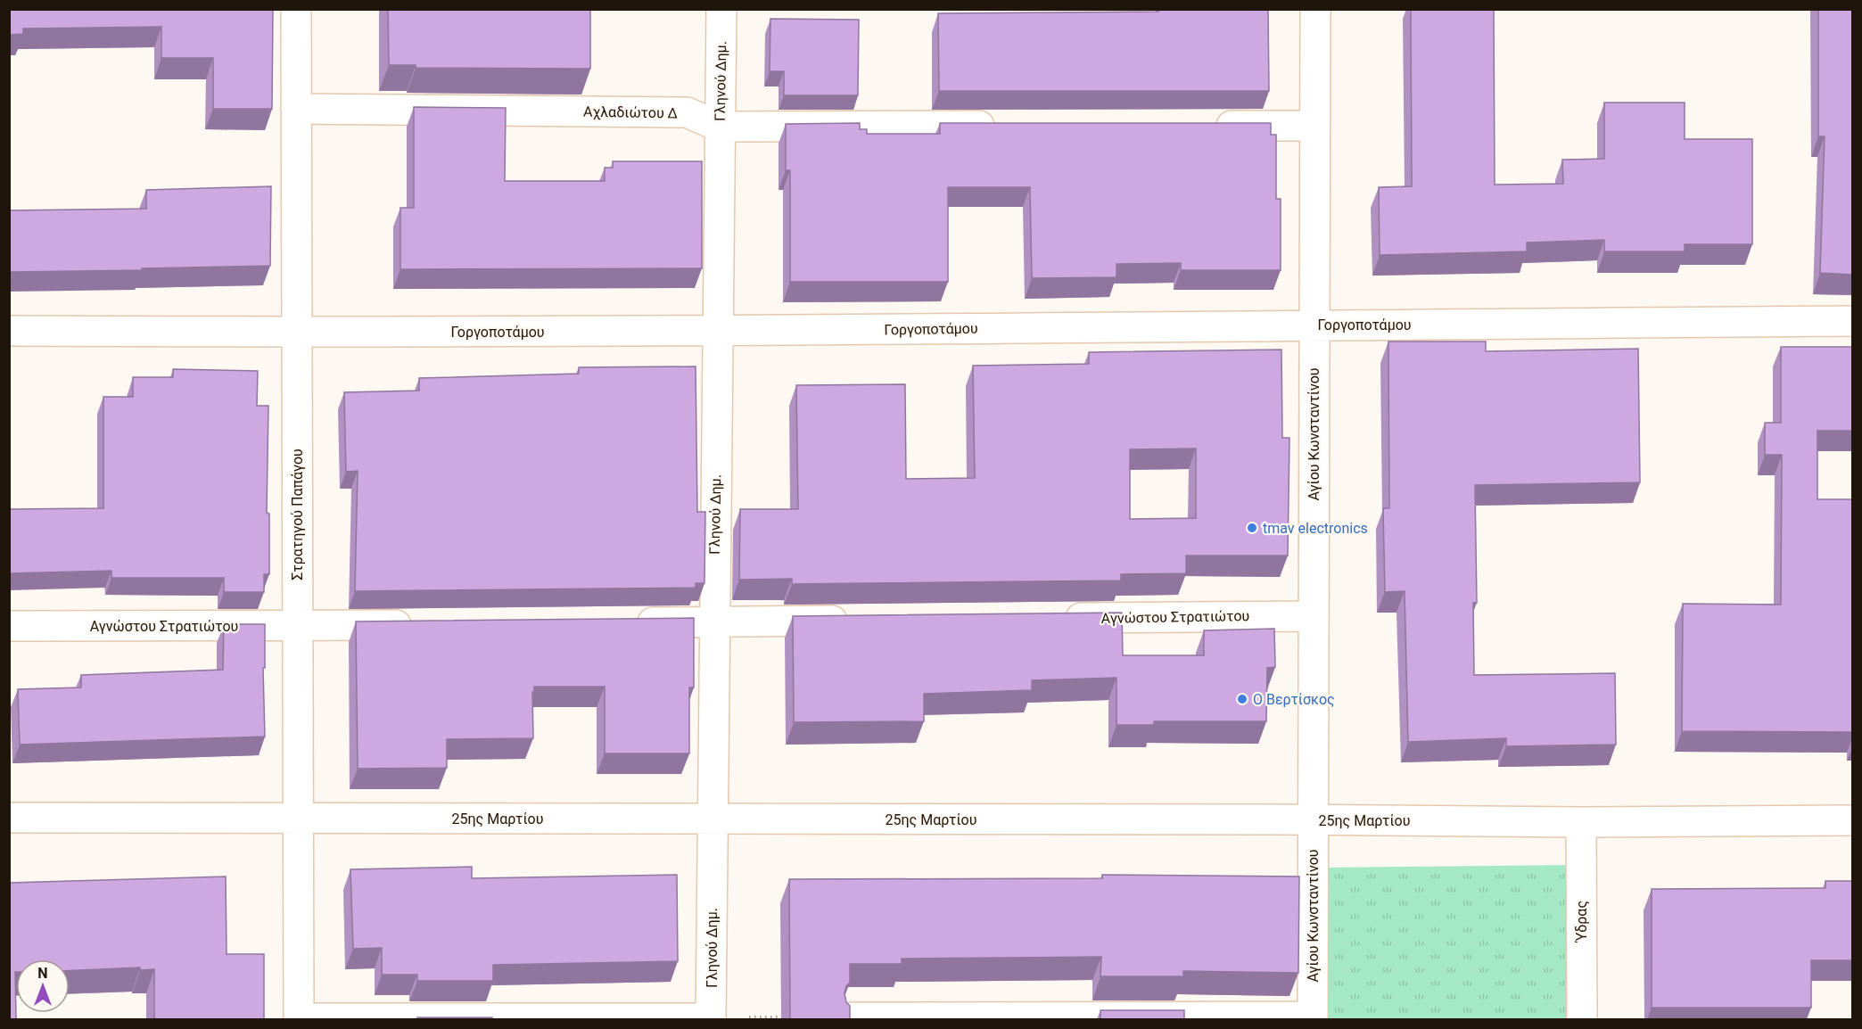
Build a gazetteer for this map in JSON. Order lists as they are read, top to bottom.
{
  "streets": {
    "street": [
      "Γληνού Δημ.",
      "Αχλαδιώτου Δ",
      "Γοργοποτάμου",
      "Αγίου Κωνσταντίνου",
      "Στρατηγού Παπάγου",
      "Αγνώστου Στρατιώτου",
      "25ης Μαρτίου",
      "Ύδρας"
    ]
  },
  "crossings": [
    ["Γληνού Δημ.", "Αχλαδιώτου Δ"],
    ["Γληνού Δημ.", "Γοργοποτάμου"],
    ["Γληνού Δημ.", "25ης Μαρτίου"],
    ["Αχλαδιώτου Δ", "Στρατηγού Παπάγου"],
    ["Γοργοποτάμου", "Αγίου Κωνσταντίνου"],
    ["Γοργοποτάμου", "Στρατηγού Παπάγου"],
    ["Αγίου Κωνσταντίνου", "Αγνώστου Στρατιώτου"],
    ["Αγίου Κωνσταντίνου", "25ης Μαρτίου"],
    ["Στρατηγού Παπάγου", "Αγνώστου Στρατιώτου"],
    ["Στρατηγού Παπάγου", "25ης Μαρτίου"],
    ["25ης Μαρτίου", "Ύδρας"]
  ],
  "places": ["tmav electronics", "Ο Βερτίσκος"],
  "north": "top"
}
